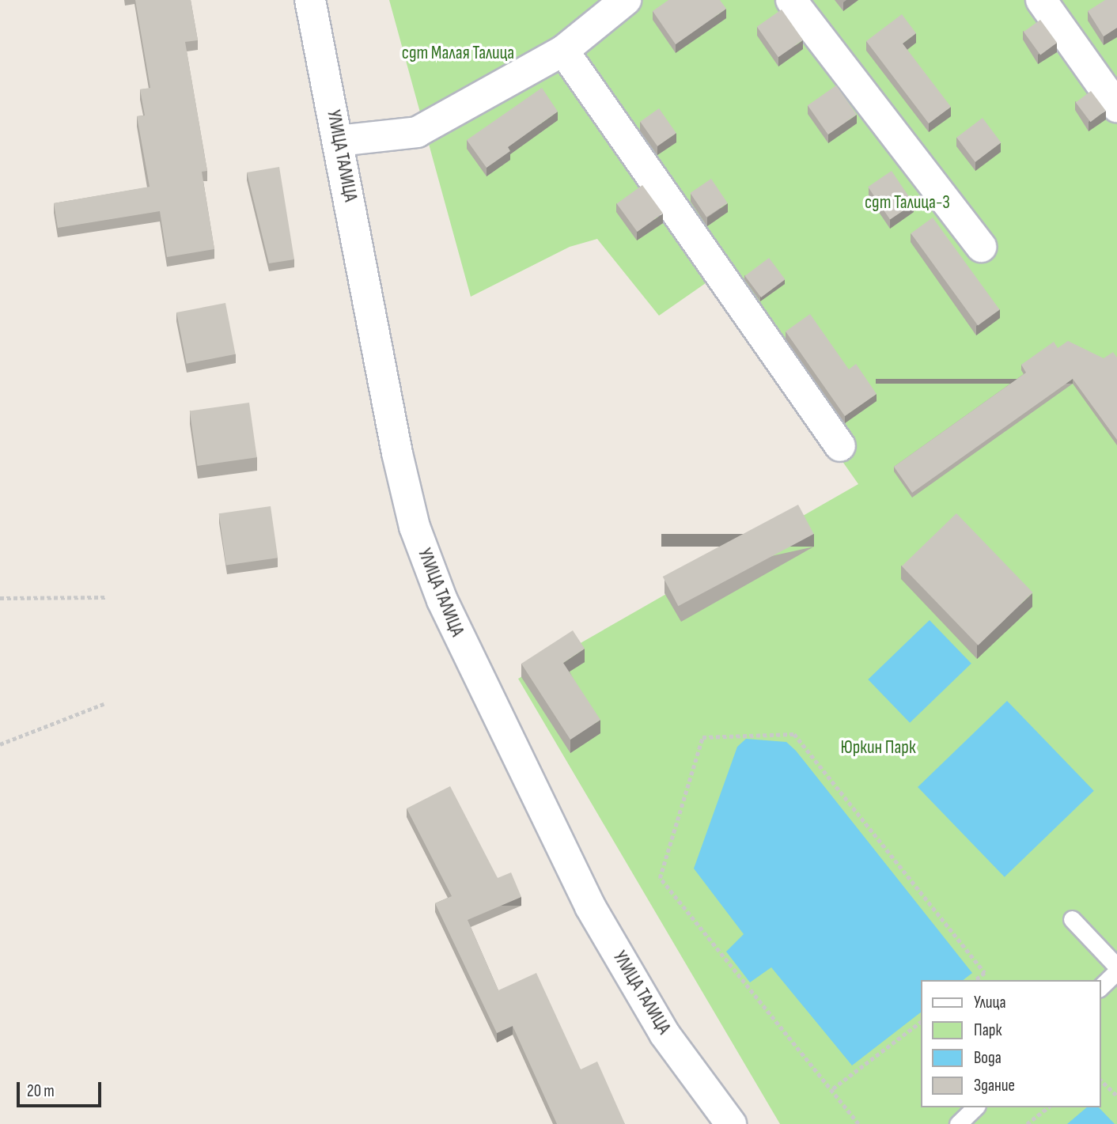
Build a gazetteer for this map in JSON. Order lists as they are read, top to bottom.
{
  "streets": {
    "street": ["УЛИЦА ТАЛИЦА"]
  },
  "parks": ["сдт Малая Талица", "сдт Талица-3", "Юркин Парк"],
  "legend": [
    "Улица",
    "Парк",
    "Вода",
    "Здание"
  ],
  "scale_bar": "20 m"
}
